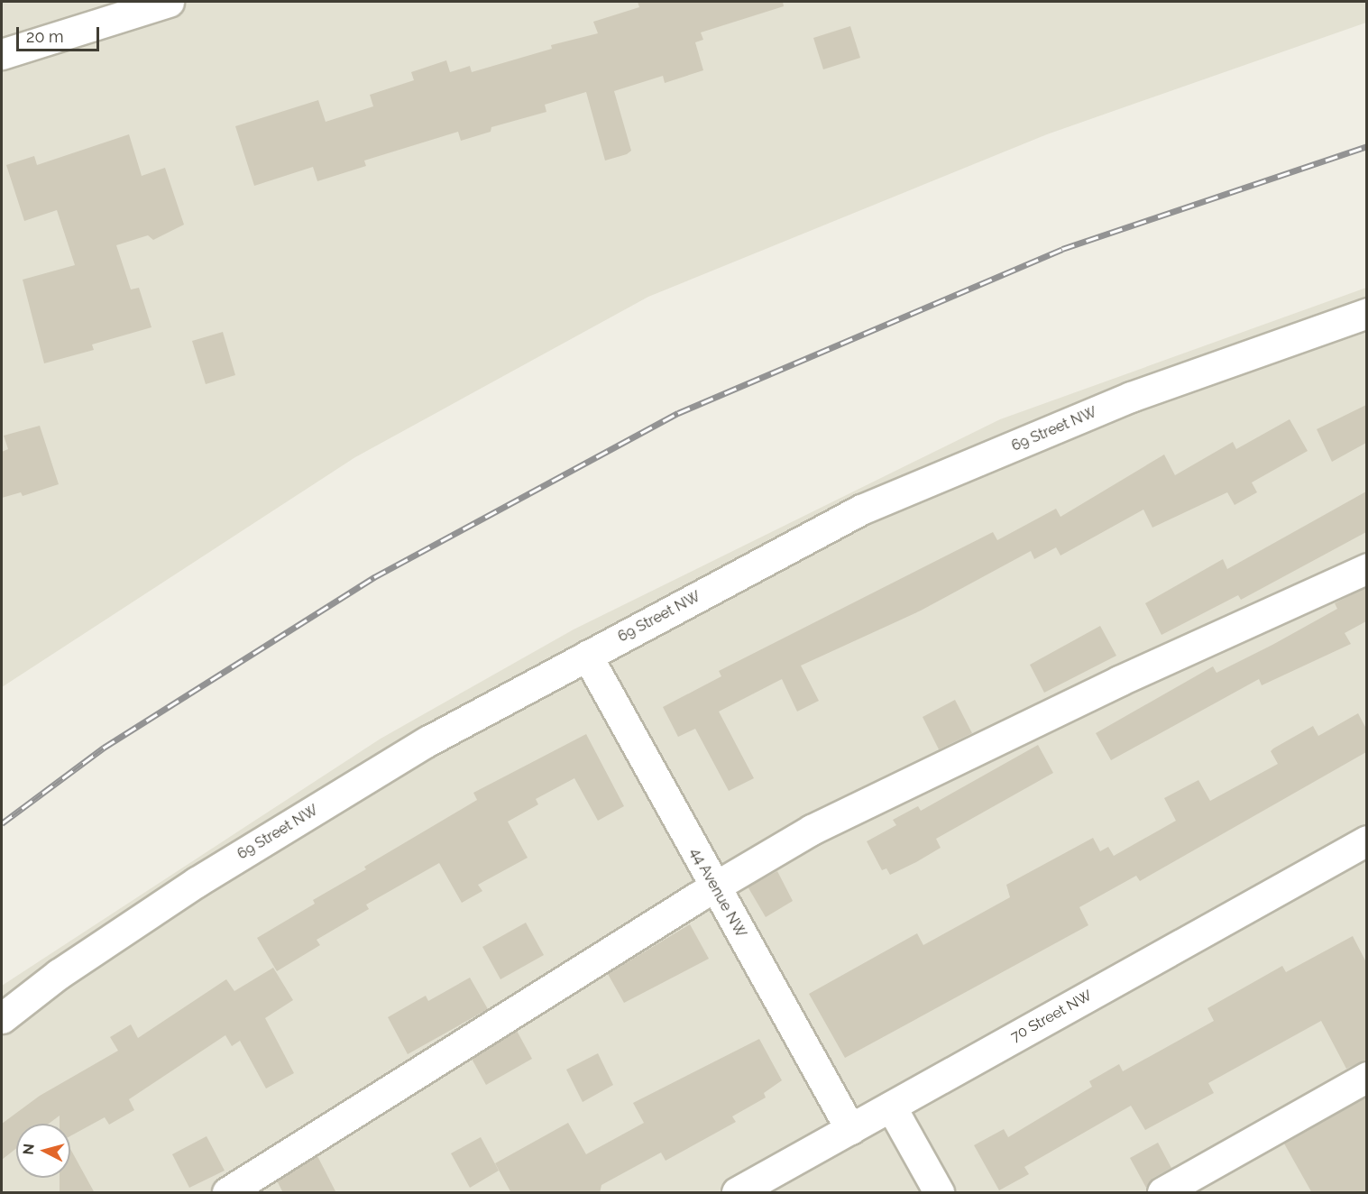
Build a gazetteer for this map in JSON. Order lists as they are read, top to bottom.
{
  "streets": {
    "street": ["69 Street NW", "44 Avenue NW", "70 Street NW"]
  },
  "crossings": [
    ["69 Street NW", "44 Avenue NW"],
    ["44 Avenue NW", "70 Street NW"]
  ],
  "scale_bar": "20 m",
  "north": "left"
}
